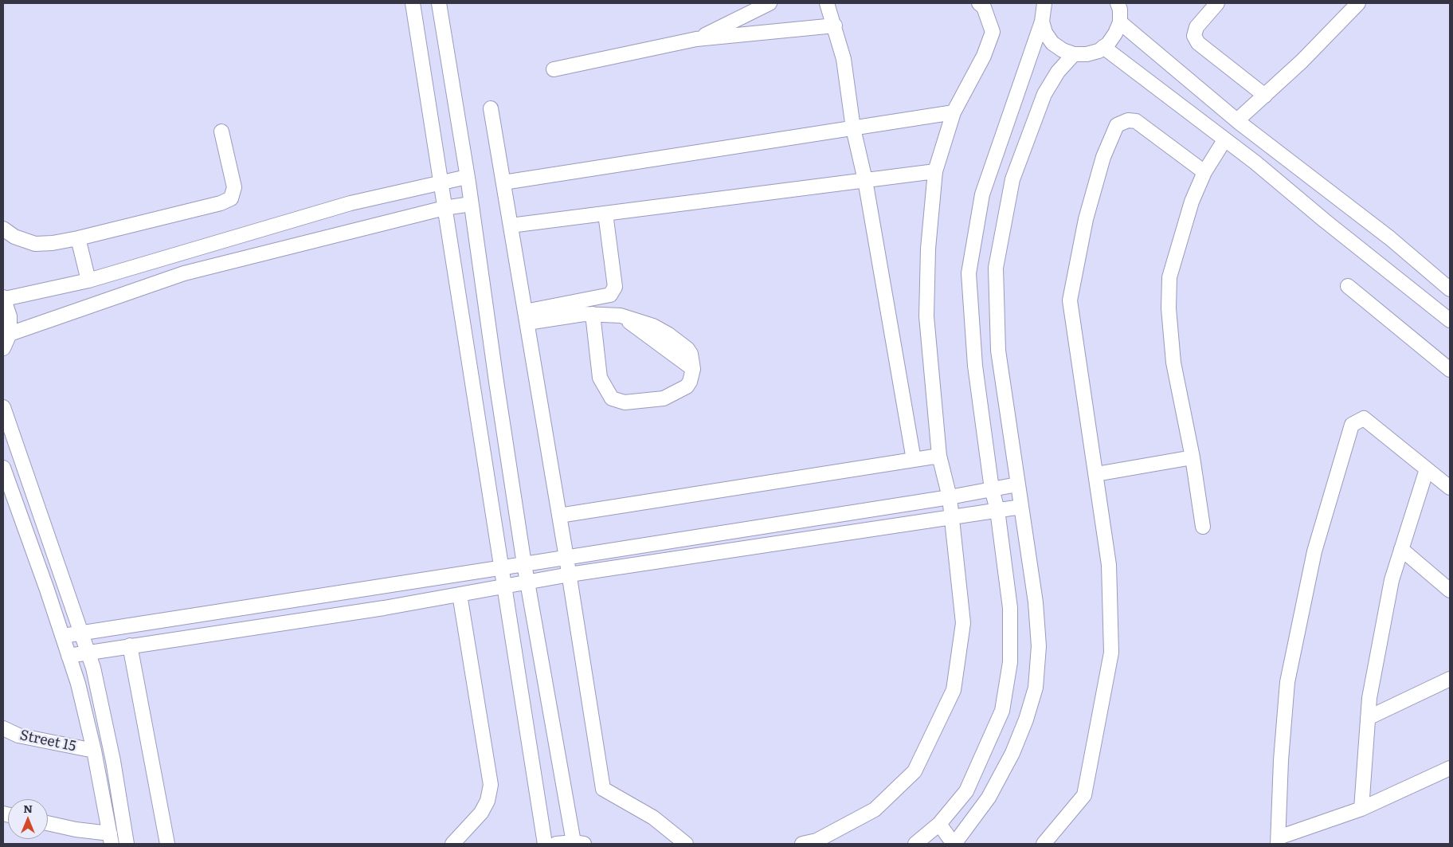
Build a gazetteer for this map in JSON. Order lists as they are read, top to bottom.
{
  "streets": {
    "street": ["Street 15"]
  },
  "north": "top"
}
